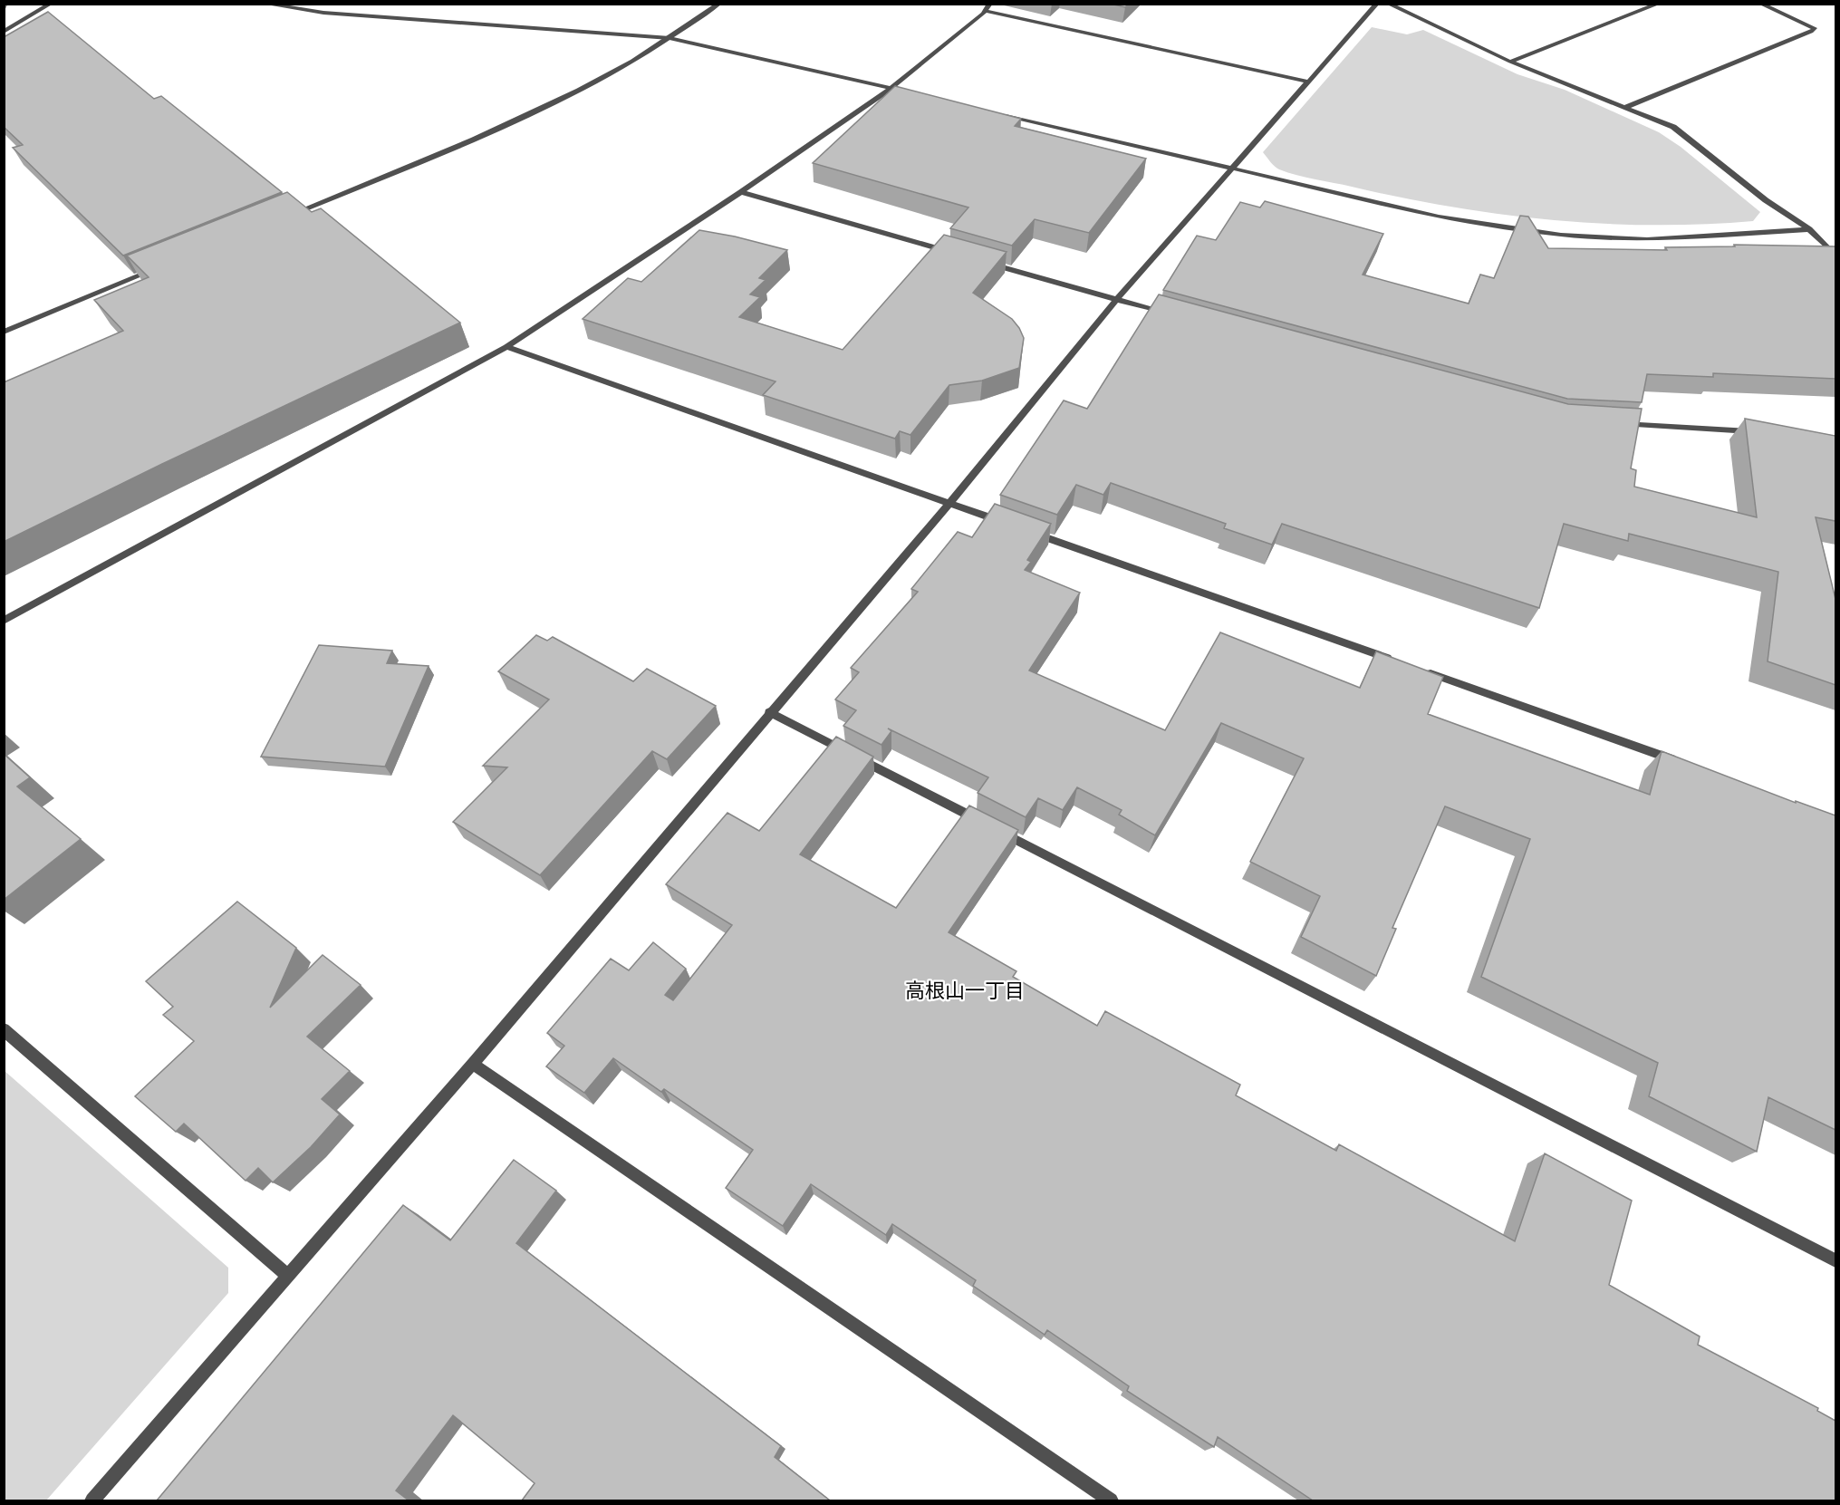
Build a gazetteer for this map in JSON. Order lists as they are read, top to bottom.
{
  "districts": ["高根山一丁目"]
}
